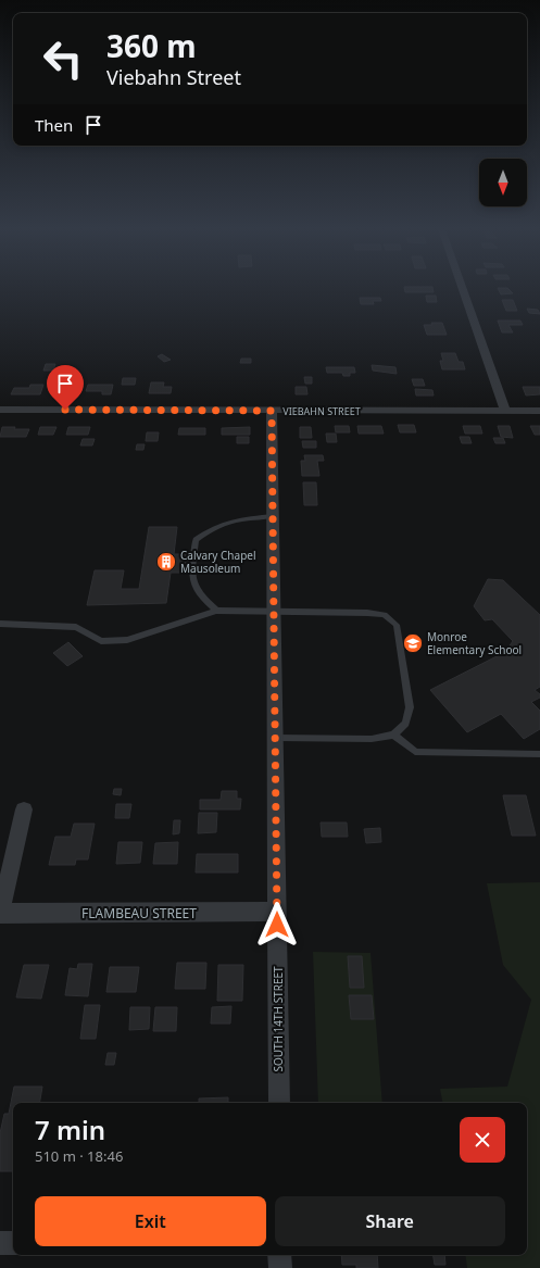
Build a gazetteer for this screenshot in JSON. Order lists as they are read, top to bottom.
{
  "streets": {
    "street": ["VIEBAHN STREET", "FLAMBEAU STREET", "SOUTH 14TH STREET"]
  },
  "crossings": [
    ["VIEBAHN STREET", "SOUTH 14TH STREET"],
    ["FLAMBEAU STREET", "SOUTH 14TH STREET"]
  ],
  "places": {
    "building": ["Calvary Chapel Mausoleum"],
    "school or university": ["Monroe Elementary School"]
  },
  "north": "bottom",
  "page": {
    "turn": ["360 m", "Viebahn Street"],
    "then": "Then",
    "heading": ["7 min", "510 m · 18:46"],
    "buttons": ["Exit", "Share"]
  }
}
